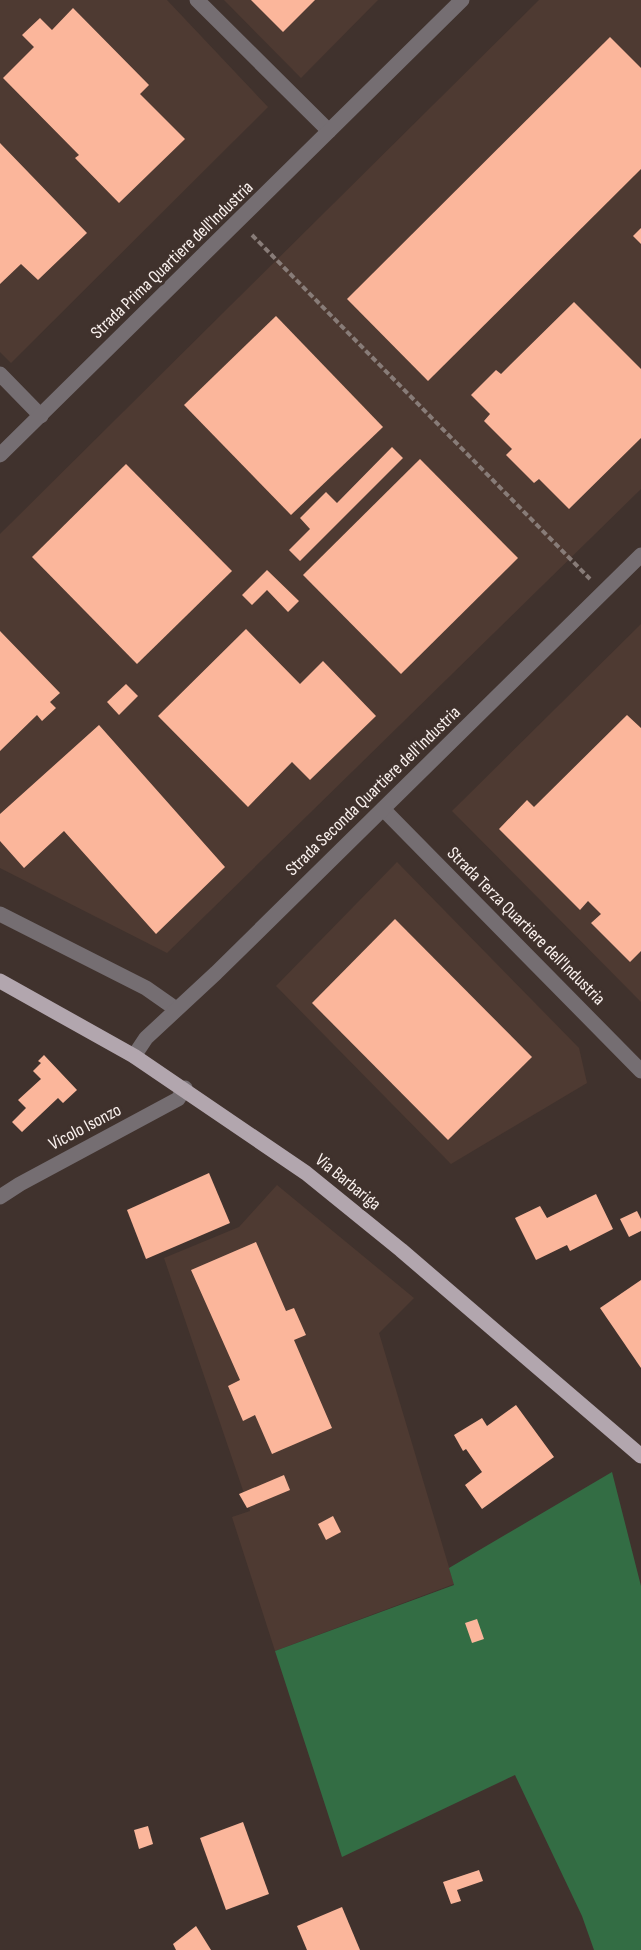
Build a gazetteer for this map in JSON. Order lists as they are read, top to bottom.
{
  "streets": {
    "main road": ["Via Barbariga"],
    "street": [
      "Strada Prima Quartiere dell'Industria",
      "Strada Seconda Quartiere dell'Industria",
      "Strada Terza Quartiere dell'Industria",
      "Vicolo Isonzo"
    ]
  },
  "crossings": [
    ["Strada Seconda Quartiere dell'Industria", "Strada Terza Quartiere dell'Industria"],
    ["Strada Seconda Quartiere dell'Industria", "Via Barbariga"],
    ["Vicolo Isonzo", "Via Barbariga"]
  ]
}
